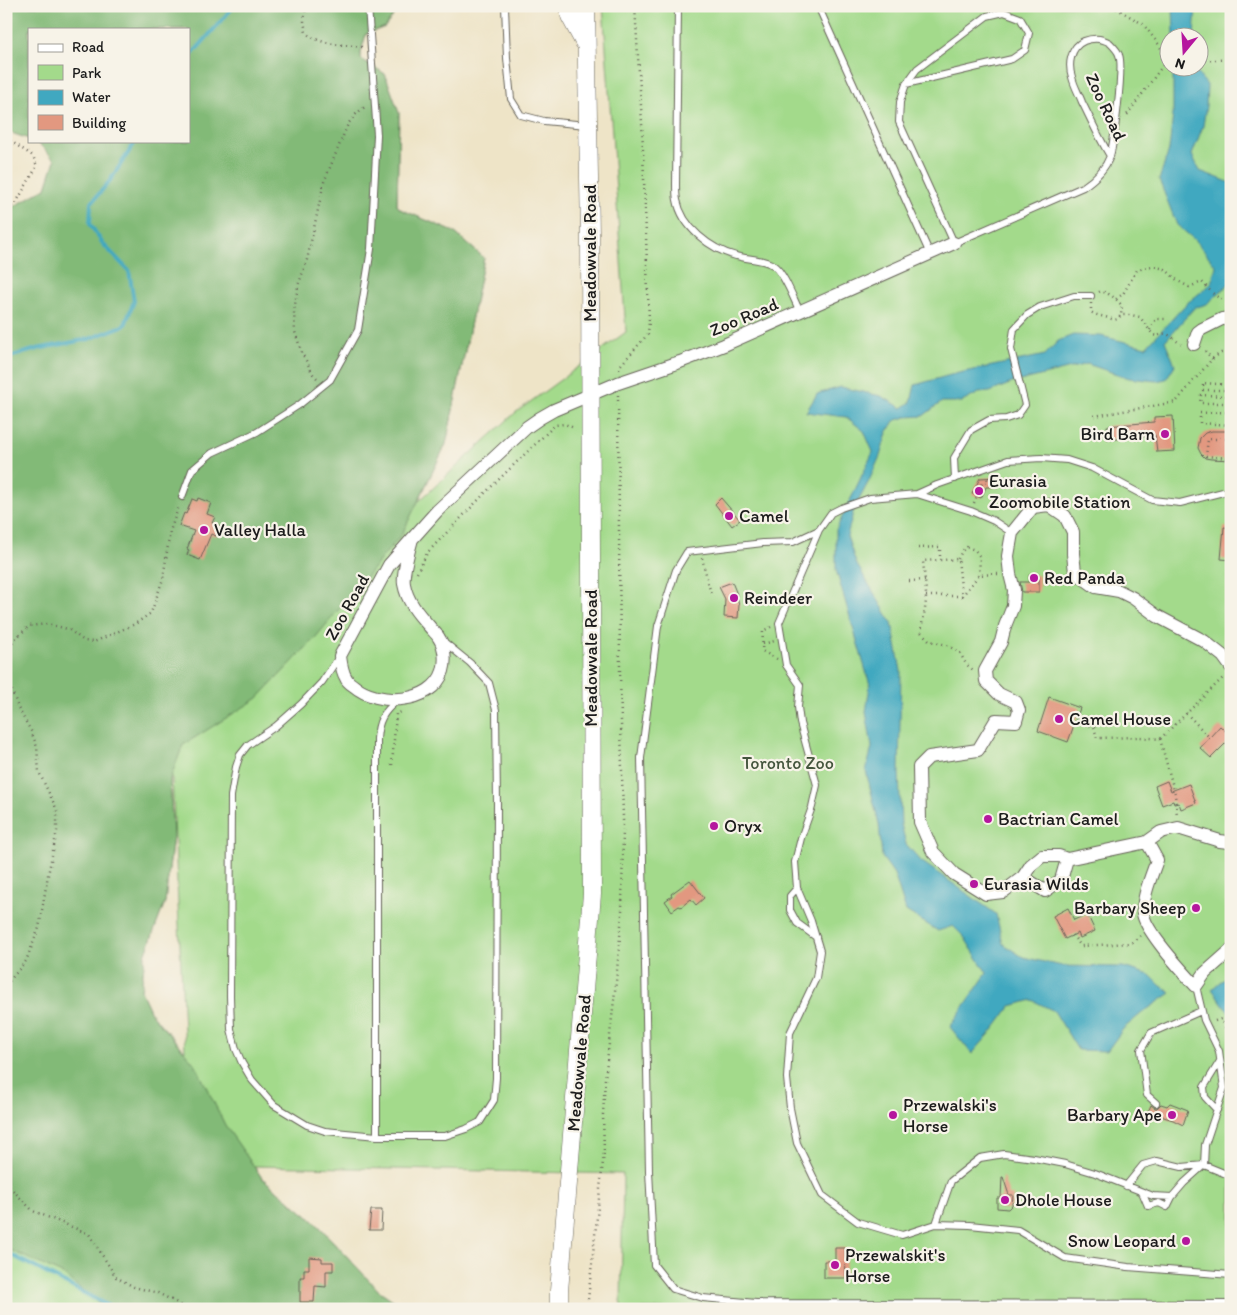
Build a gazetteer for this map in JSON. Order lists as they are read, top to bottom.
{
  "streets": {
    "main road": ["Meadowvale Road"],
    "street": ["Zoo Road"]
  },
  "crossings": [
    ["Zoo Road", "Meadowvale Road"]
  ],
  "parks": ["Toronto Zoo"],
  "places": [
    "Bird Barn",
    "Eurasia Zoomobile Station",
    "Camel",
    "Valley Halla",
    "Red Panda",
    "Reindeer",
    "Camel House",
    "Bactrian Camel",
    "Oryx",
    "Eurasia Wilds",
    "Barbary Sheep",
    "Przewalski's Horse",
    "Barbary Ape",
    "Dhole House",
    "Snow Leopard",
    "Przewalskit's Horse"
  ],
  "legend": [
    "Road",
    "Park",
    "Water",
    "Building"
  ],
  "north": "bottom"
}
